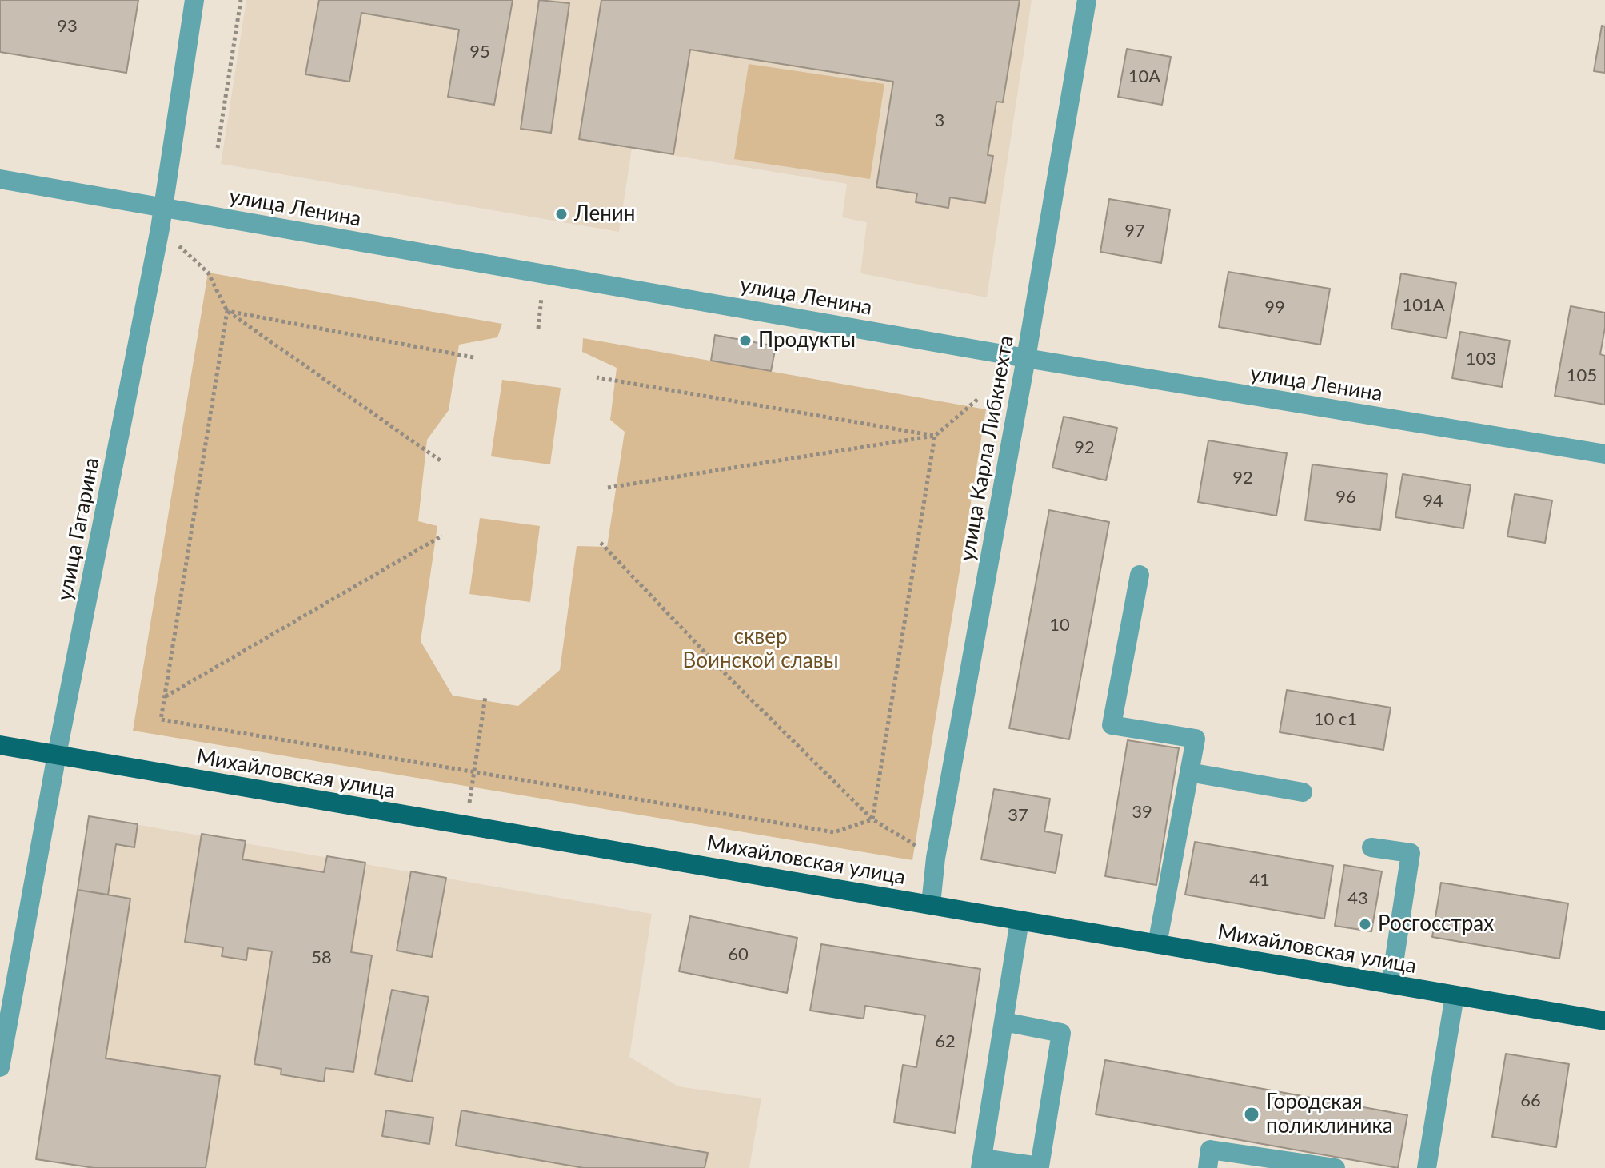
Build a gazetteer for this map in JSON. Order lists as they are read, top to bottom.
{
  "streets": {
    "main road": ["Михайловская улица"],
    "street": ["улица Ленина", "улица Карла Либкнехта", "улица Гагарина"]
  },
  "crossings": [
    ["улица Ленина", "улица Карла Либкнехта"],
    ["улица Ленина", "улица Гагарина"],
    ["улица Карла Либкнехта", "Михайловская улица"],
    ["улица Гагарина", "Михайловская улица"]
  ],
  "parks": ["сквер Воинской славы"],
  "places": [
    "Ленин",
    "Продукты",
    "Росгосстрах",
    "Городская поликлиника"
  ],
  "house_numbers": [
    "93",
    "95",
    "10А",
    "3",
    "97",
    "101А",
    "99",
    "103",
    "105",
    "92",
    "92",
    "96",
    "94",
    "10",
    "10 с1",
    "39",
    "37",
    "41",
    "43",
    "60",
    "58",
    "62",
    "66"
  ]
}
